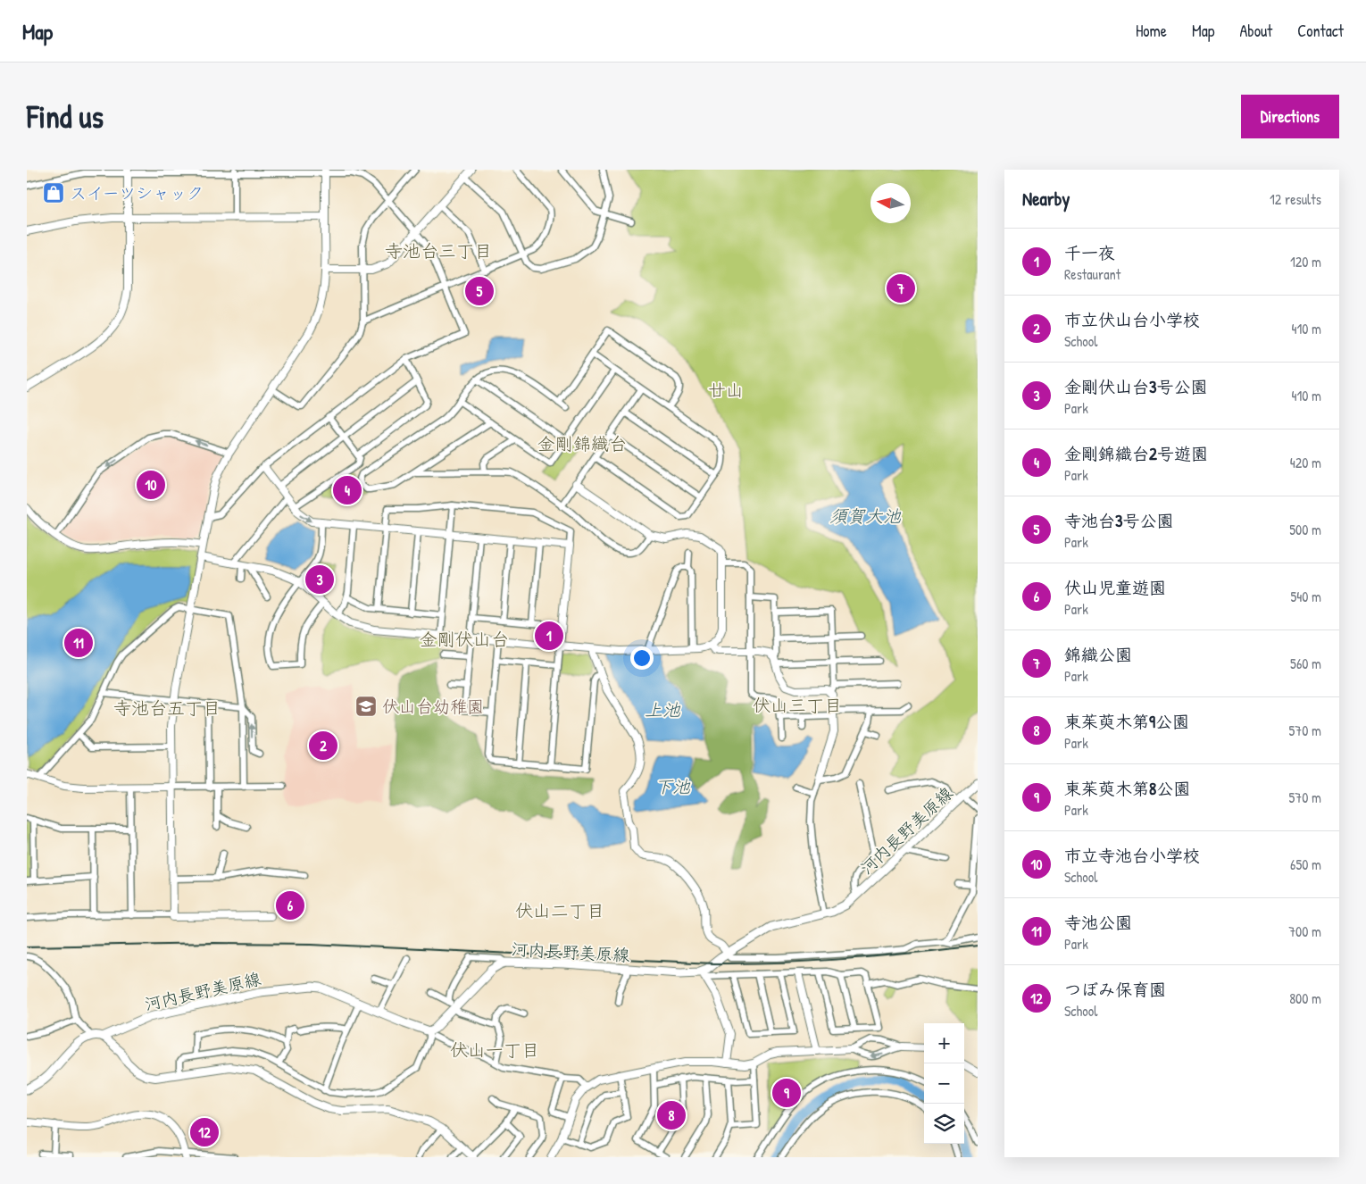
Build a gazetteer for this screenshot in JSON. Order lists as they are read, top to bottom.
{
  "streets": {
    "main road": ["河内長野美原線"]
  },
  "districts": [
    "寺池台三丁目",
    "廿山",
    "金剛錦織台",
    "金剛伏山台",
    "伏山三丁目",
    "寺池台五丁目",
    "伏山二丁目",
    "伏山一丁目"
  ],
  "water": ["須賀大池", "上池", "下池"],
  "places": {
    "shop": ["スイーツシャック"],
    "school or university": ["伏山台幼稚園"]
  },
  "north": "left",
  "page": {
    "header": "Map",
    "nav": [
      "Home",
      "Map",
      "About",
      "Contact"
    ],
    "buttons": "Directions",
    "title": "Find us",
    "heading": ["Nearby", "12 results"],
    "list": [
      {
        "mark": "1",
        "name": "千一夜",
        "note": "Restaurant",
        "value": "120 m"
      },
      {
        "mark": "2",
        "name": "市立伏山台小学校",
        "note": "School",
        "value": "410 m"
      },
      {
        "mark": "3",
        "name": "金剛伏山台3号公園",
        "note": "Park",
        "value": "410 m"
      },
      {
        "mark": "4",
        "name": "金剛錦織台2号遊園",
        "note": "Park",
        "value": "420 m"
      },
      {
        "mark": "5",
        "name": "寺池台3号公園",
        "note": "Park",
        "value": "500 m"
      },
      {
        "mark": "6",
        "name": "伏山児童遊園",
        "note": "Park",
        "value": "540 m"
      },
      {
        "mark": "7",
        "name": "錦織公園",
        "note": "Park",
        "value": "560 m"
      },
      {
        "mark": "8",
        "name": "東茱萸木第9公園",
        "note": "Park",
        "value": "570 m"
      },
      {
        "mark": "9",
        "name": "東茱萸木第8公園",
        "note": "Park",
        "value": "570 m"
      },
      {
        "mark": "10",
        "name": "市立寺池台小学校",
        "note": "School",
        "value": "650 m"
      },
      {
        "mark": "11",
        "name": "寺池公園",
        "note": "Park",
        "value": "700 m"
      },
      {
        "mark": "12",
        "name": "つぼみ保育園",
        "note": "School",
        "value": "800 m"
      }
    ],
    "pins": [
      "7",
      "5",
      "10",
      "4",
      "3",
      "1",
      "11",
      "2",
      "6",
      "9",
      "8",
      "12"
    ],
    "map_buttons": ["+", "−"]
  }
}
